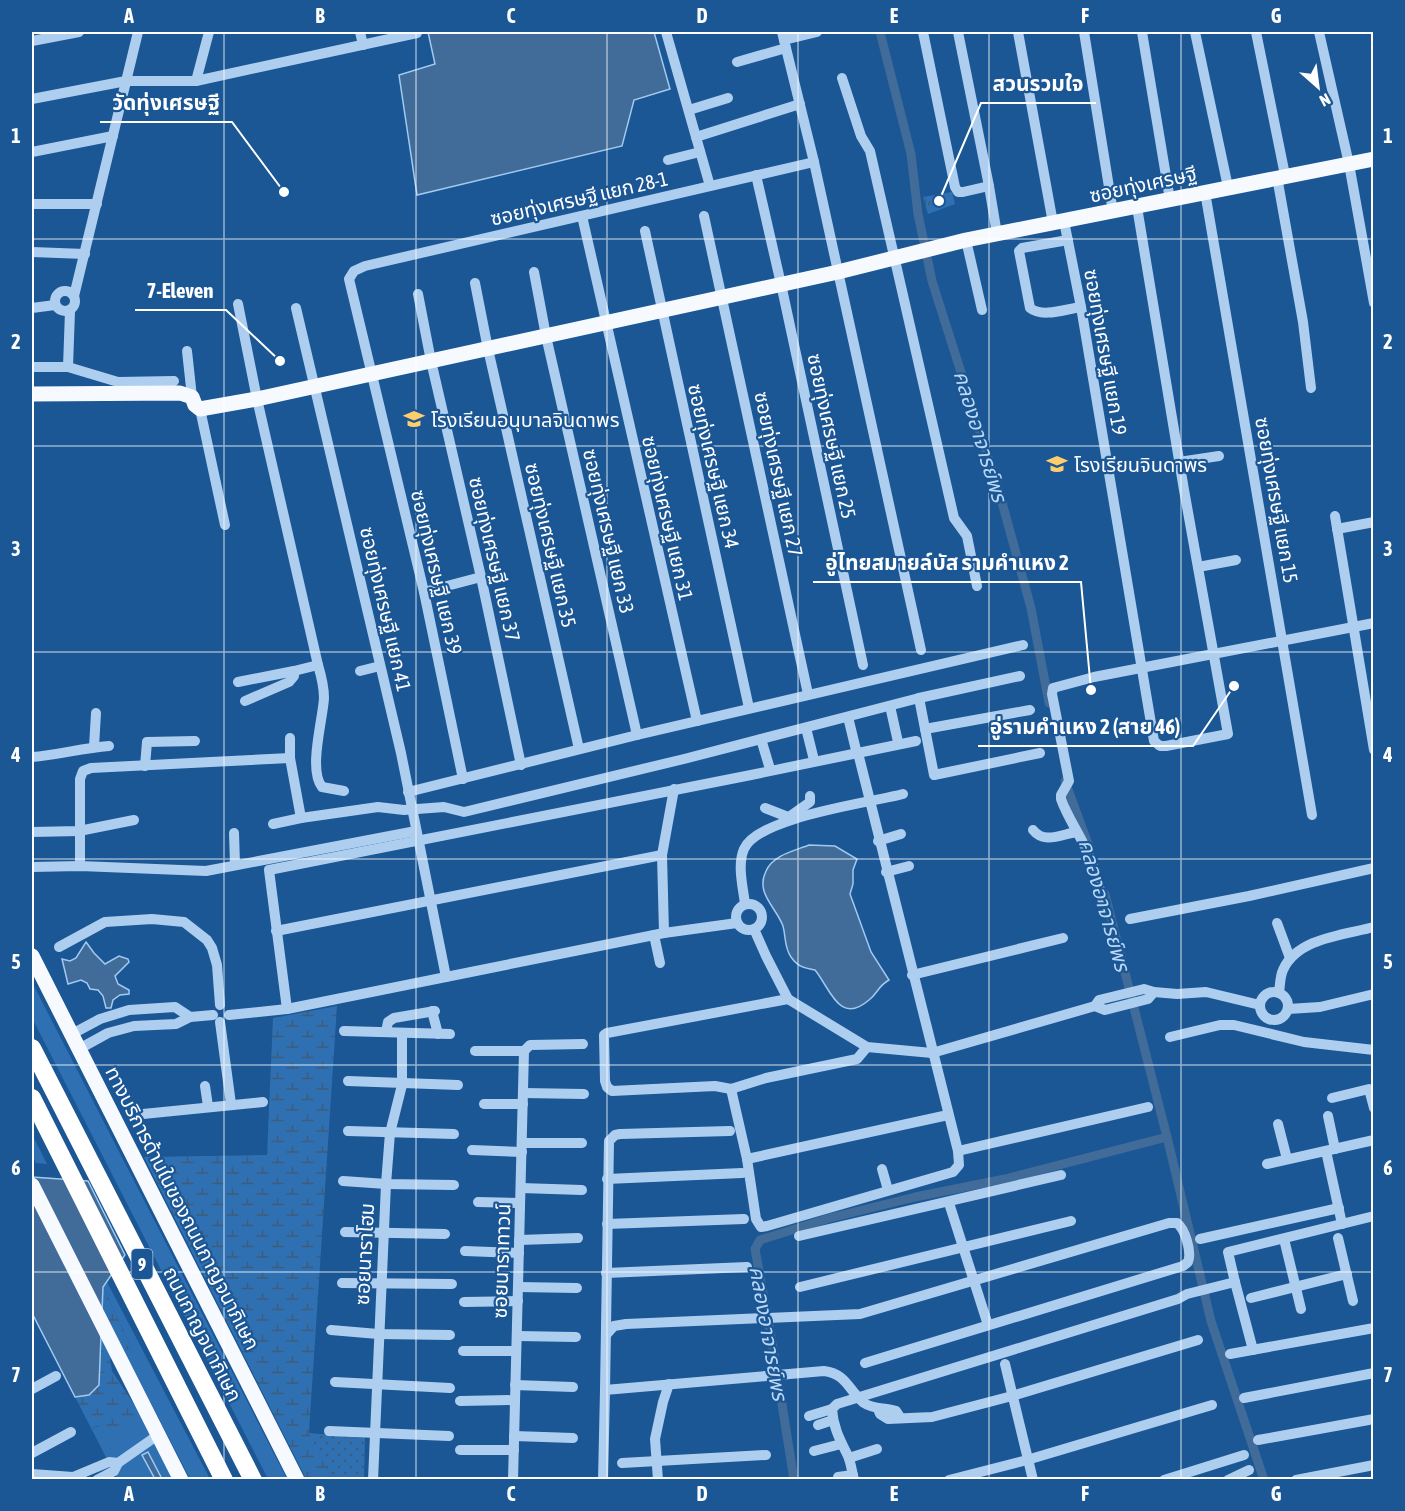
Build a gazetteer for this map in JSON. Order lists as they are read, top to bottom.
{
  "streets": {
    "highway": ["9", "ถนนกาญจนาภิเษก"],
    "main road": ["ซอยทุ่งเศรษฐี", "ทางบริการด้านในของถนนกาญจนาภิเษก"],
    "street": [
      "ซอยทุ่งเศรษฐี แยก 28-1",
      "ซอยทุ่งเศรษฐี แยก 19",
      "ซอยทุ่งเศรษฐี แยก 25",
      "ซอยทุ่งเศรษฐี แยก 34",
      "ซอยทุ่งเศรษฐี แยก 27",
      "ซอยทุ่งเศรษฐี แยก 15",
      "ซอยทุ่งเศรษฐี แยก 31",
      "ซอยทุ่งเศรษฐี แยก 33",
      "ซอยทุ่งเศรษฐี แยก 35",
      "ซอยทุ่งเศรษฐี แยก 37",
      "ซอยทุ่งเศรษฐี แยก 39",
      "ซอยทุ่งเศรษฐี แยก 41",
      "ซอยนาราโฮม",
      "ซอยนาราทาวน์"
    ]
  },
  "crossings": [
    ["ซอยทุ่งเศรษฐี", "ซอยทุ่งเศรษฐี แยก 19"],
    ["ซอยทุ่งเศรษฐี", "ซอยทุ่งเศรษฐี แยก 25"],
    ["ซอยทุ่งเศรษฐี", "ซอยทุ่งเศรษฐี แยก 34"],
    ["ซอยทุ่งเศรษฐี", "ซอยทุ่งเศรษฐี แยก 27"],
    ["ซอยทุ่งเศรษฐี", "ซอยทุ่งเศรษฐี แยก 15"],
    ["ซอยทุ่งเศรษฐี", "ซอยทุ่งเศรษฐี แยก 31"],
    ["ซอยทุ่งเศรษฐี", "ซอยทุ่งเศรษฐี แยก 33"],
    ["ซอยทุ่งเศรษฐี", "ซอยทุ่งเศรษฐี แยก 35"],
    ["ซอยทุ่งเศรษฐี", "ซอยทุ่งเศรษฐี แยก 37"],
    ["ซอยทุ่งเศรษฐี", "ซอยทุ่งเศรษฐี แยก 39"],
    ["ซอยทุ่งเศรษฐี", "ซอยทุ่งเศรษฐี แยก 41"],
    ["ซอยทุ่งเศรษฐี แยก 28-1", "ซอยทุ่งเศรษฐี แยก 25"],
    ["ซอยทุ่งเศรษฐี แยก 28-1", "ซอยทุ่งเศรษฐี แยก 31"],
    ["ซอยทุ่งเศรษฐี แยก 28-1", "ซอยทุ่งเศรษฐี แยก 39"]
  ],
  "water": ["คลองอาจารย์พร"],
  "places": {
    "other": [
      "วัดทุ่งเศรษฐี",
      "สวนรวมใจ",
      "7-Eleven",
      "อู่รามคำแหง 2 (สาย 46)",
      "อู่ไทยสมายล์บัส รามคำแหง 2"
    ],
    "school or university": ["โรงเรียนอนุบาลจินดาพร", "โรงเรียนจินดาพร"]
  },
  "north": "bottom right",
  "grid": {
    "columns": [
      "A",
      "B",
      "C",
      "D",
      "E",
      "F",
      "G"
    ],
    "rows": [
      "1",
      "2",
      "3",
      "4",
      "5",
      "6",
      "7"
    ]
  }
}
